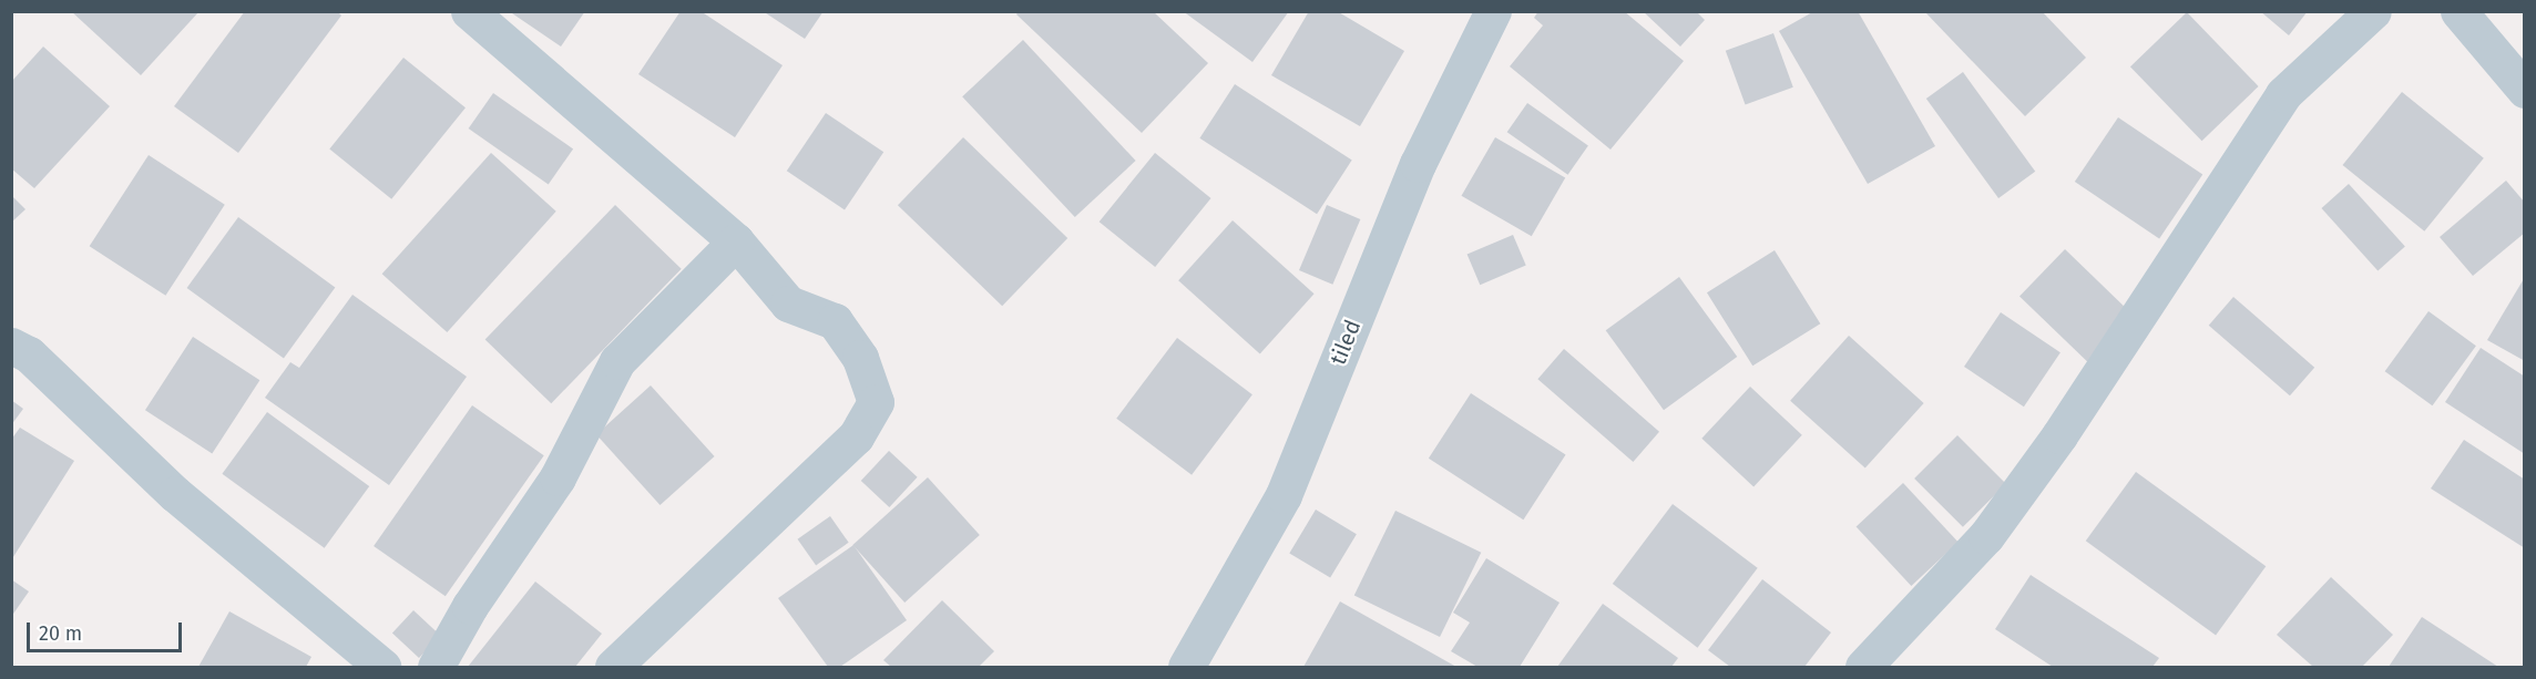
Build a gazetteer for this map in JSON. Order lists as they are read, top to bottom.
{
  "streets": {
    "street": ["tiled"]
  },
  "scale_bar": "20 m"
}
